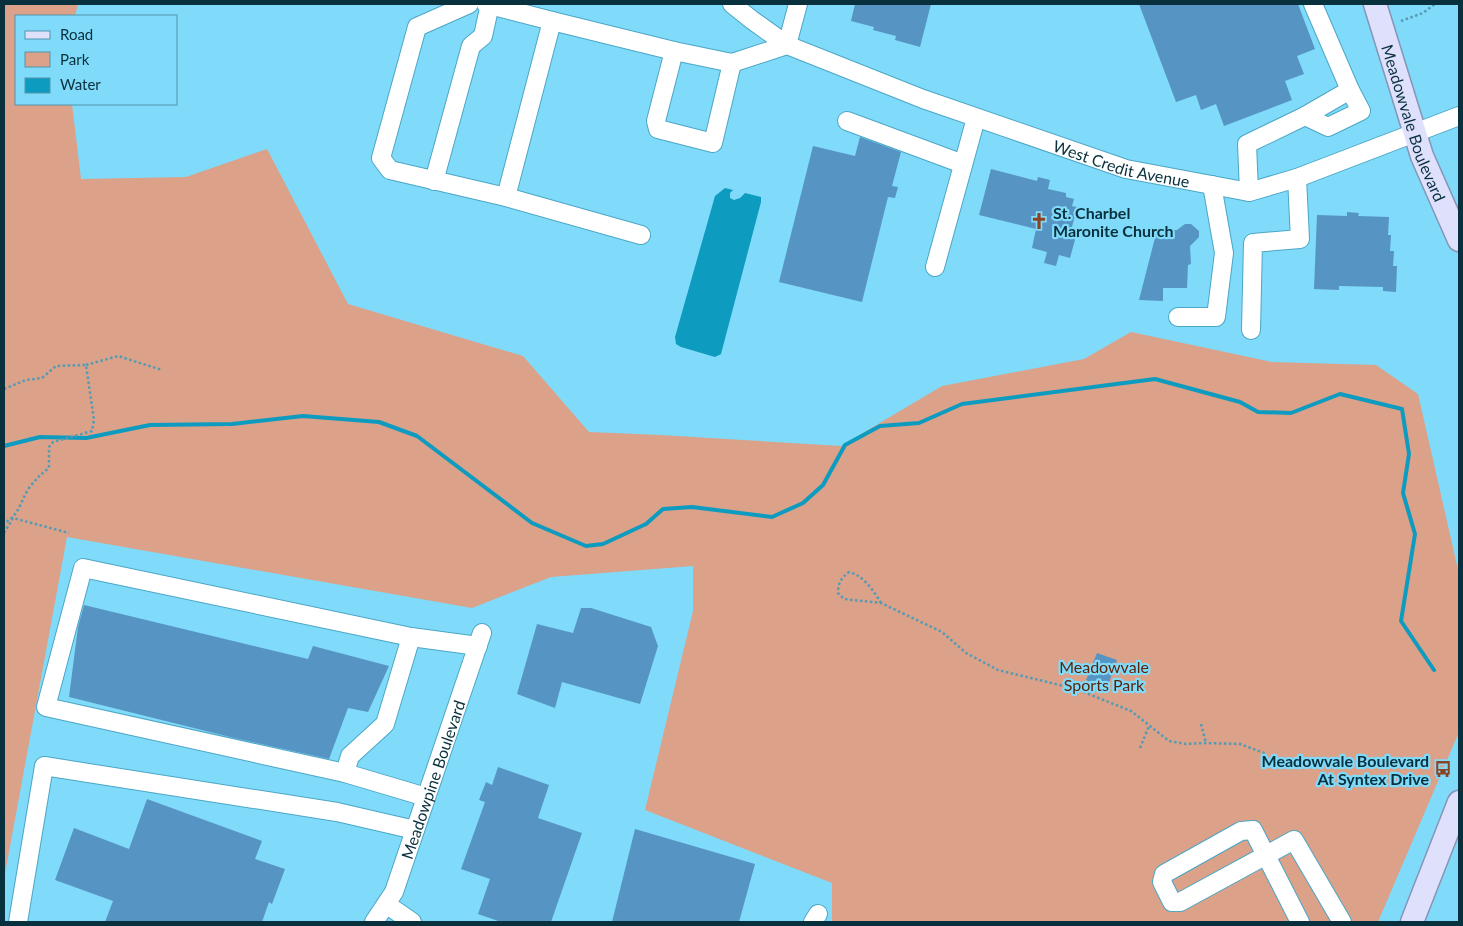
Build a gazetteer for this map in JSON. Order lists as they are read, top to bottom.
{
  "streets": {
    "main road": ["Meadowvale Boulevard"],
    "street": ["West Credit Avenue", "Meadowpine Boulevard"]
  },
  "crossings": [
    ["Meadowvale Boulevard", "West Credit Avenue"]
  ],
  "parks": ["Meadowvale Sports Park"],
  "places": {
    "church": ["St. Charbel Maronite Church"],
    "bus stop": ["Meadowvale Boulevard At Syntex Drive"]
  },
  "legend": ["Road", "Park", "Water"]
}
